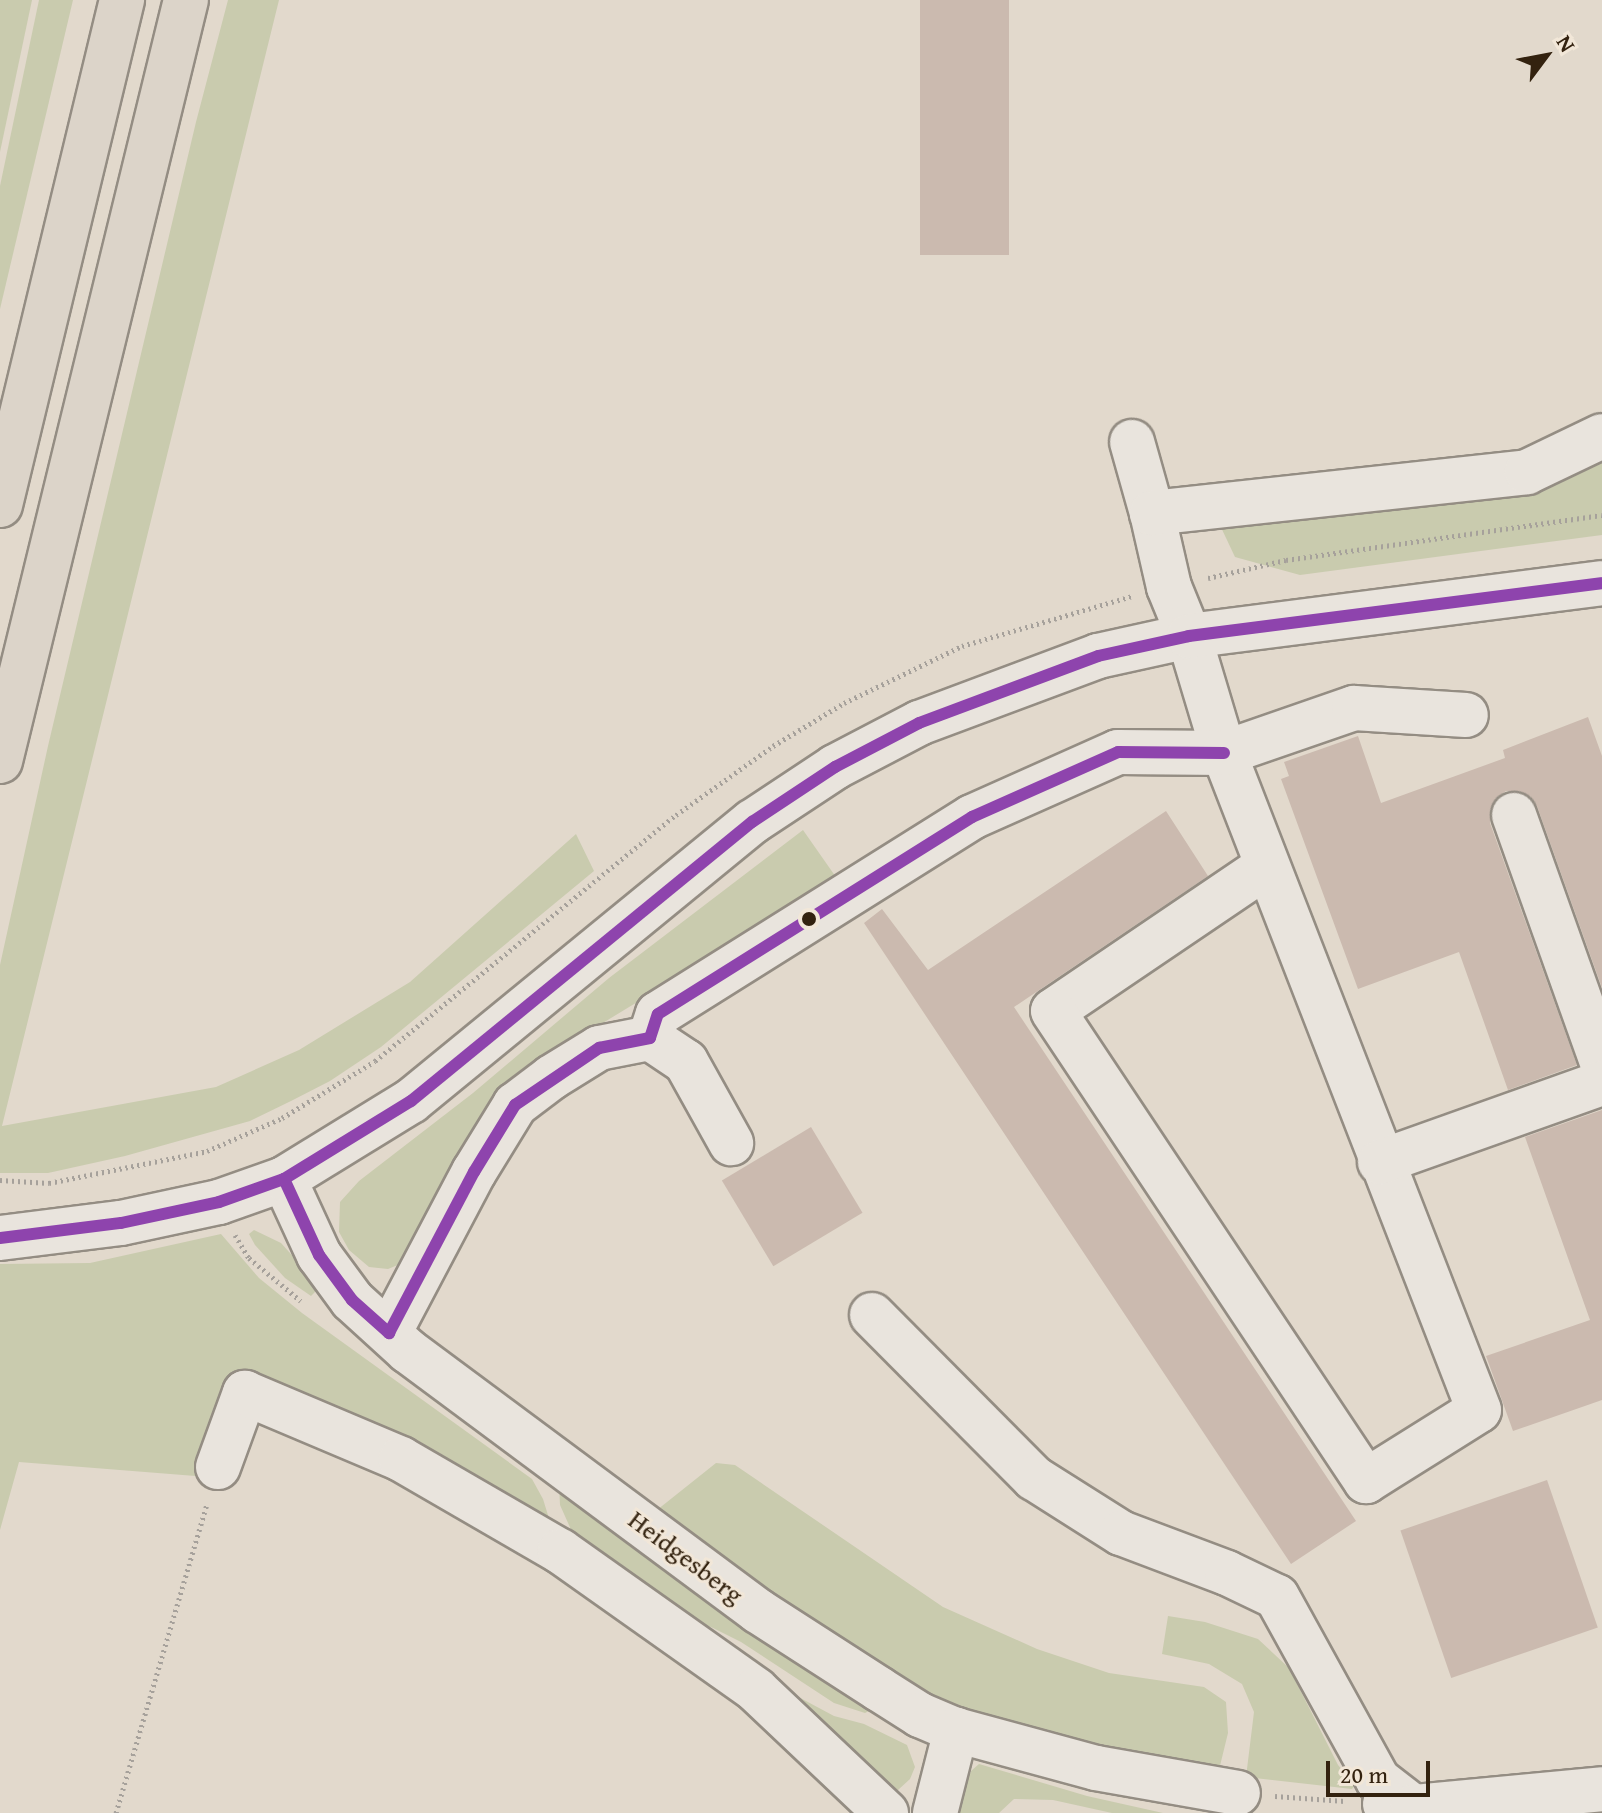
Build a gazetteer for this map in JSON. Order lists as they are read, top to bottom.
{
  "streets": {
    "street": ["Heidgesberg"]
  },
  "scale_bar": "20 m",
  "north": "top right"
}
